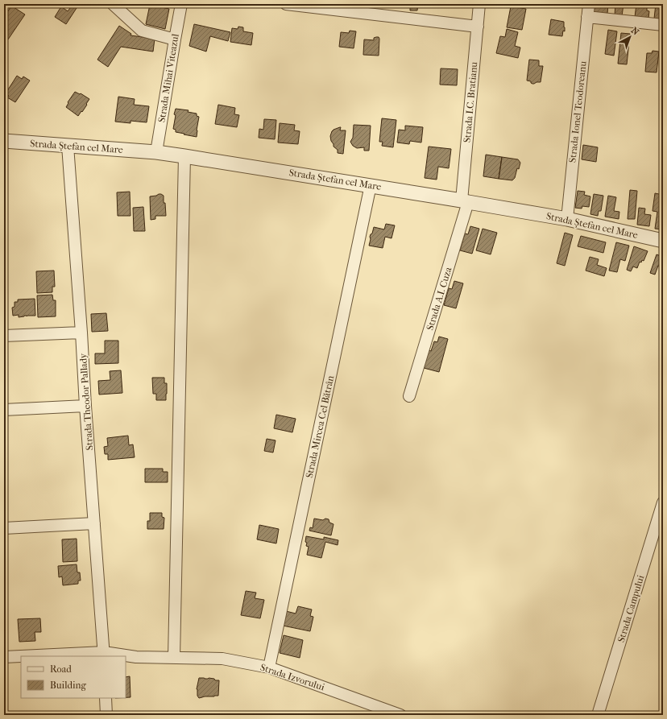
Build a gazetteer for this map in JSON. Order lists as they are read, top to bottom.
{
  "streets": {
    "street": [
      "Strada Mihai Viteazul",
      "Strada I.C. Bratianu",
      "Strada Ionel Teodoreanu",
      "Strada Ștefan cel Mare",
      "Strada A.I. Cuza",
      "Strada Theodor Pallady",
      "Strada Mircea Cel Bătrân",
      "Strada Campului",
      "Strada Izvorului"
    ]
  },
  "crossings": [
    ["Strada Mihai Viteazul", "Strada Ștefan cel Mare"],
    ["Strada I.C. Bratianu", "Strada Ștefan cel Mare"],
    ["Strada I.C. Bratianu", "Strada A.I. Cuza"],
    ["Strada Ionel Teodoreanu", "Strada Ștefan cel Mare"],
    ["Strada Ștefan cel Mare", "Strada A.I. Cuza"],
    ["Strada Ștefan cel Mare", "Strada Theodor Pallady"],
    ["Strada Ștefan cel Mare", "Strada Mircea Cel Bătrân"],
    ["Strada Theodor Pallady", "Strada Izvorului"],
    ["Strada Mircea Cel Bătrân", "Strada Izvorului"]
  ],
  "legend": ["Road", "Building"],
  "north": "top right"
}
